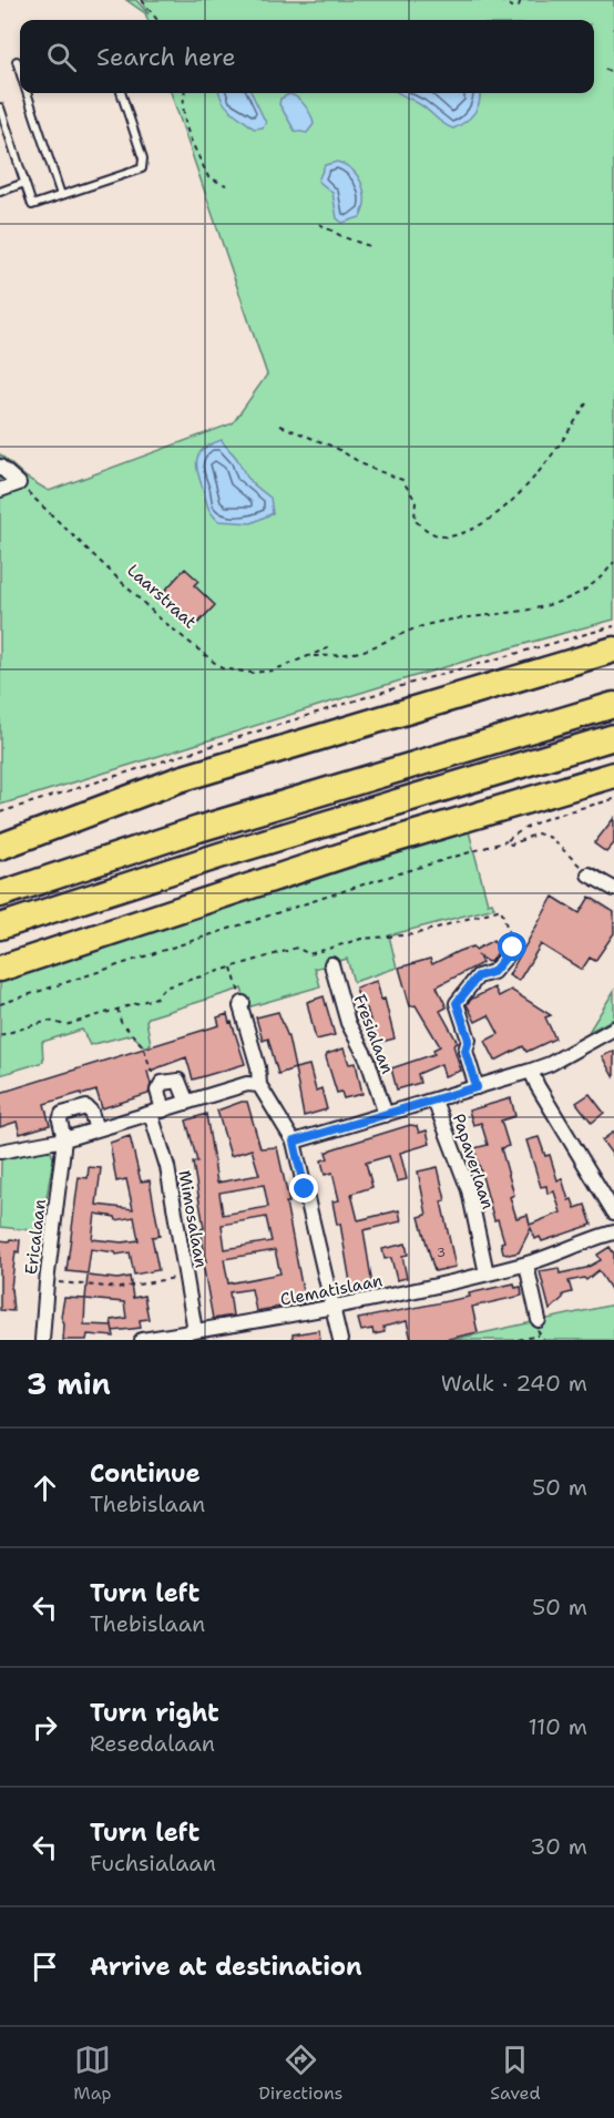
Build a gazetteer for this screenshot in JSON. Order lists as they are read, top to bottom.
{
  "streets": {
    "street": [
      "Fresialaan",
      "Papaverlaan",
      "Mimosalaan",
      "Ericalaan",
      "Clematislaan"
    ],
    "path": ["Laarstraat"]
  },
  "crossings": [
    ["Papaverlaan", "Clematislaan"],
    ["Mimosalaan", "Clematislaan"]
  ],
  "house_numbers": ["3"],
  "page": {
    "search": "Search here",
    "heading": ["3 min", "Walk · 240 m"],
    "list": [
      ["Continue", "Thebislaan", "50 m"],
      ["Turn left", "Thebislaan", "50 m"],
      ["Turn right", "Resedalaan", "110 m"],
      ["Turn left", "Fuchsialaan", "30 m"],
      "Arrive at destination"
    ],
    "nav": ["Map", "Directions", "Saved"]
  }
}
